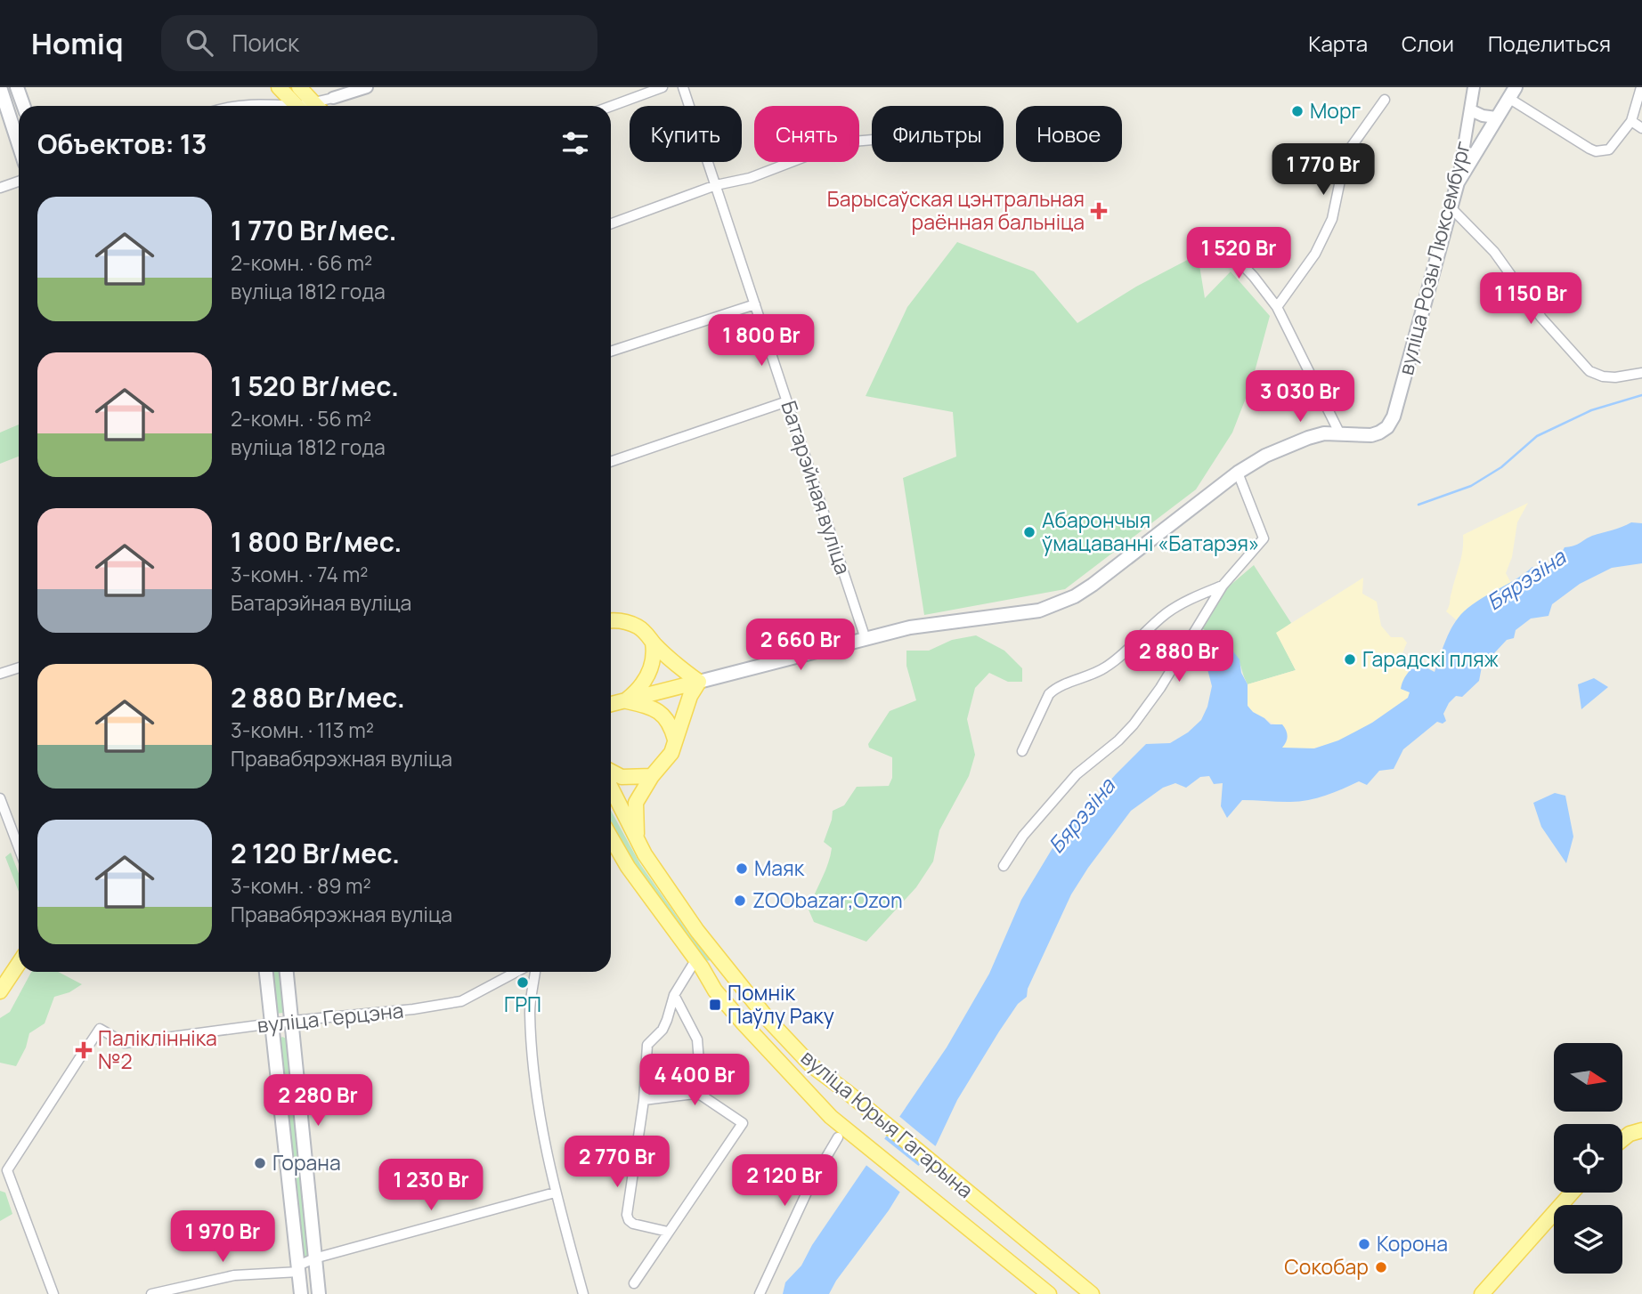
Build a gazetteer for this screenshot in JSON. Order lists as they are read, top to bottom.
{
  "streets": {
    "main road": ["вуліца Розы Люксембург", "вуліца Юрыя Гагарына"],
    "street": ["Батарэйная вуліца", "вуліца Герцэна"]
  },
  "water": ["Бярэзіна"],
  "places": {
    "other": [
      "Морг",
      "Абарончыя ўмацаванні «Батарэя»",
      "Гарадскі пляж",
      "Маяк",
      "ZOObazar;Ozon",
      "ГРП",
      "Горана",
      "Корона",
      "Сокобар"
    ],
    "health": ["Барысаўская цэнтральная раённая бальніца", "Паліклінніка №2"],
    "transit": ["Помнік Паўлу Раку"]
  },
  "north": "right",
  "page": {
    "header": "Homiq",
    "search": "Поиск",
    "nav": ["Карта", "Слои", "Поделиться"],
    "chip": [
      "Купить",
      "Снять",
      "Фильтры",
      "Новое"
    ],
    "heading": "Объектов: 13",
    "price": [
      "1 770 Br",
      "1 520 Br",
      "1 150 Br",
      "1 800 Br",
      "3 030 Br",
      "2 660 Br",
      "2 880 Br",
      "4 400 Br",
      "2 280 Br",
      "2 770 Br",
      "2 120 Br",
      "1 230 Br",
      "1 970 Br"
    ],
    "list": [
      {
        "name": "1 770 Br/мес.",
        "note": "2-комн. · 66 m² · вуліца 1812 года"
      },
      {
        "name": "1 520 Br/мес.",
        "note": "2-комн. · 56 m² · вуліца 1812 года"
      },
      {
        "name": "1 800 Br/мес.",
        "note": "3-комн. · 74 m² · Батарэйная вуліца"
      },
      {
        "name": "2 880 Br/мес.",
        "note": "3-комн. · 113 m² · Правабярэжная вуліца"
      },
      {
        "name": "2 120 Br/мес.",
        "note": "3-комн. · 89 m² · Правабярэжная вуліца"
      }
    ]
  }
}
